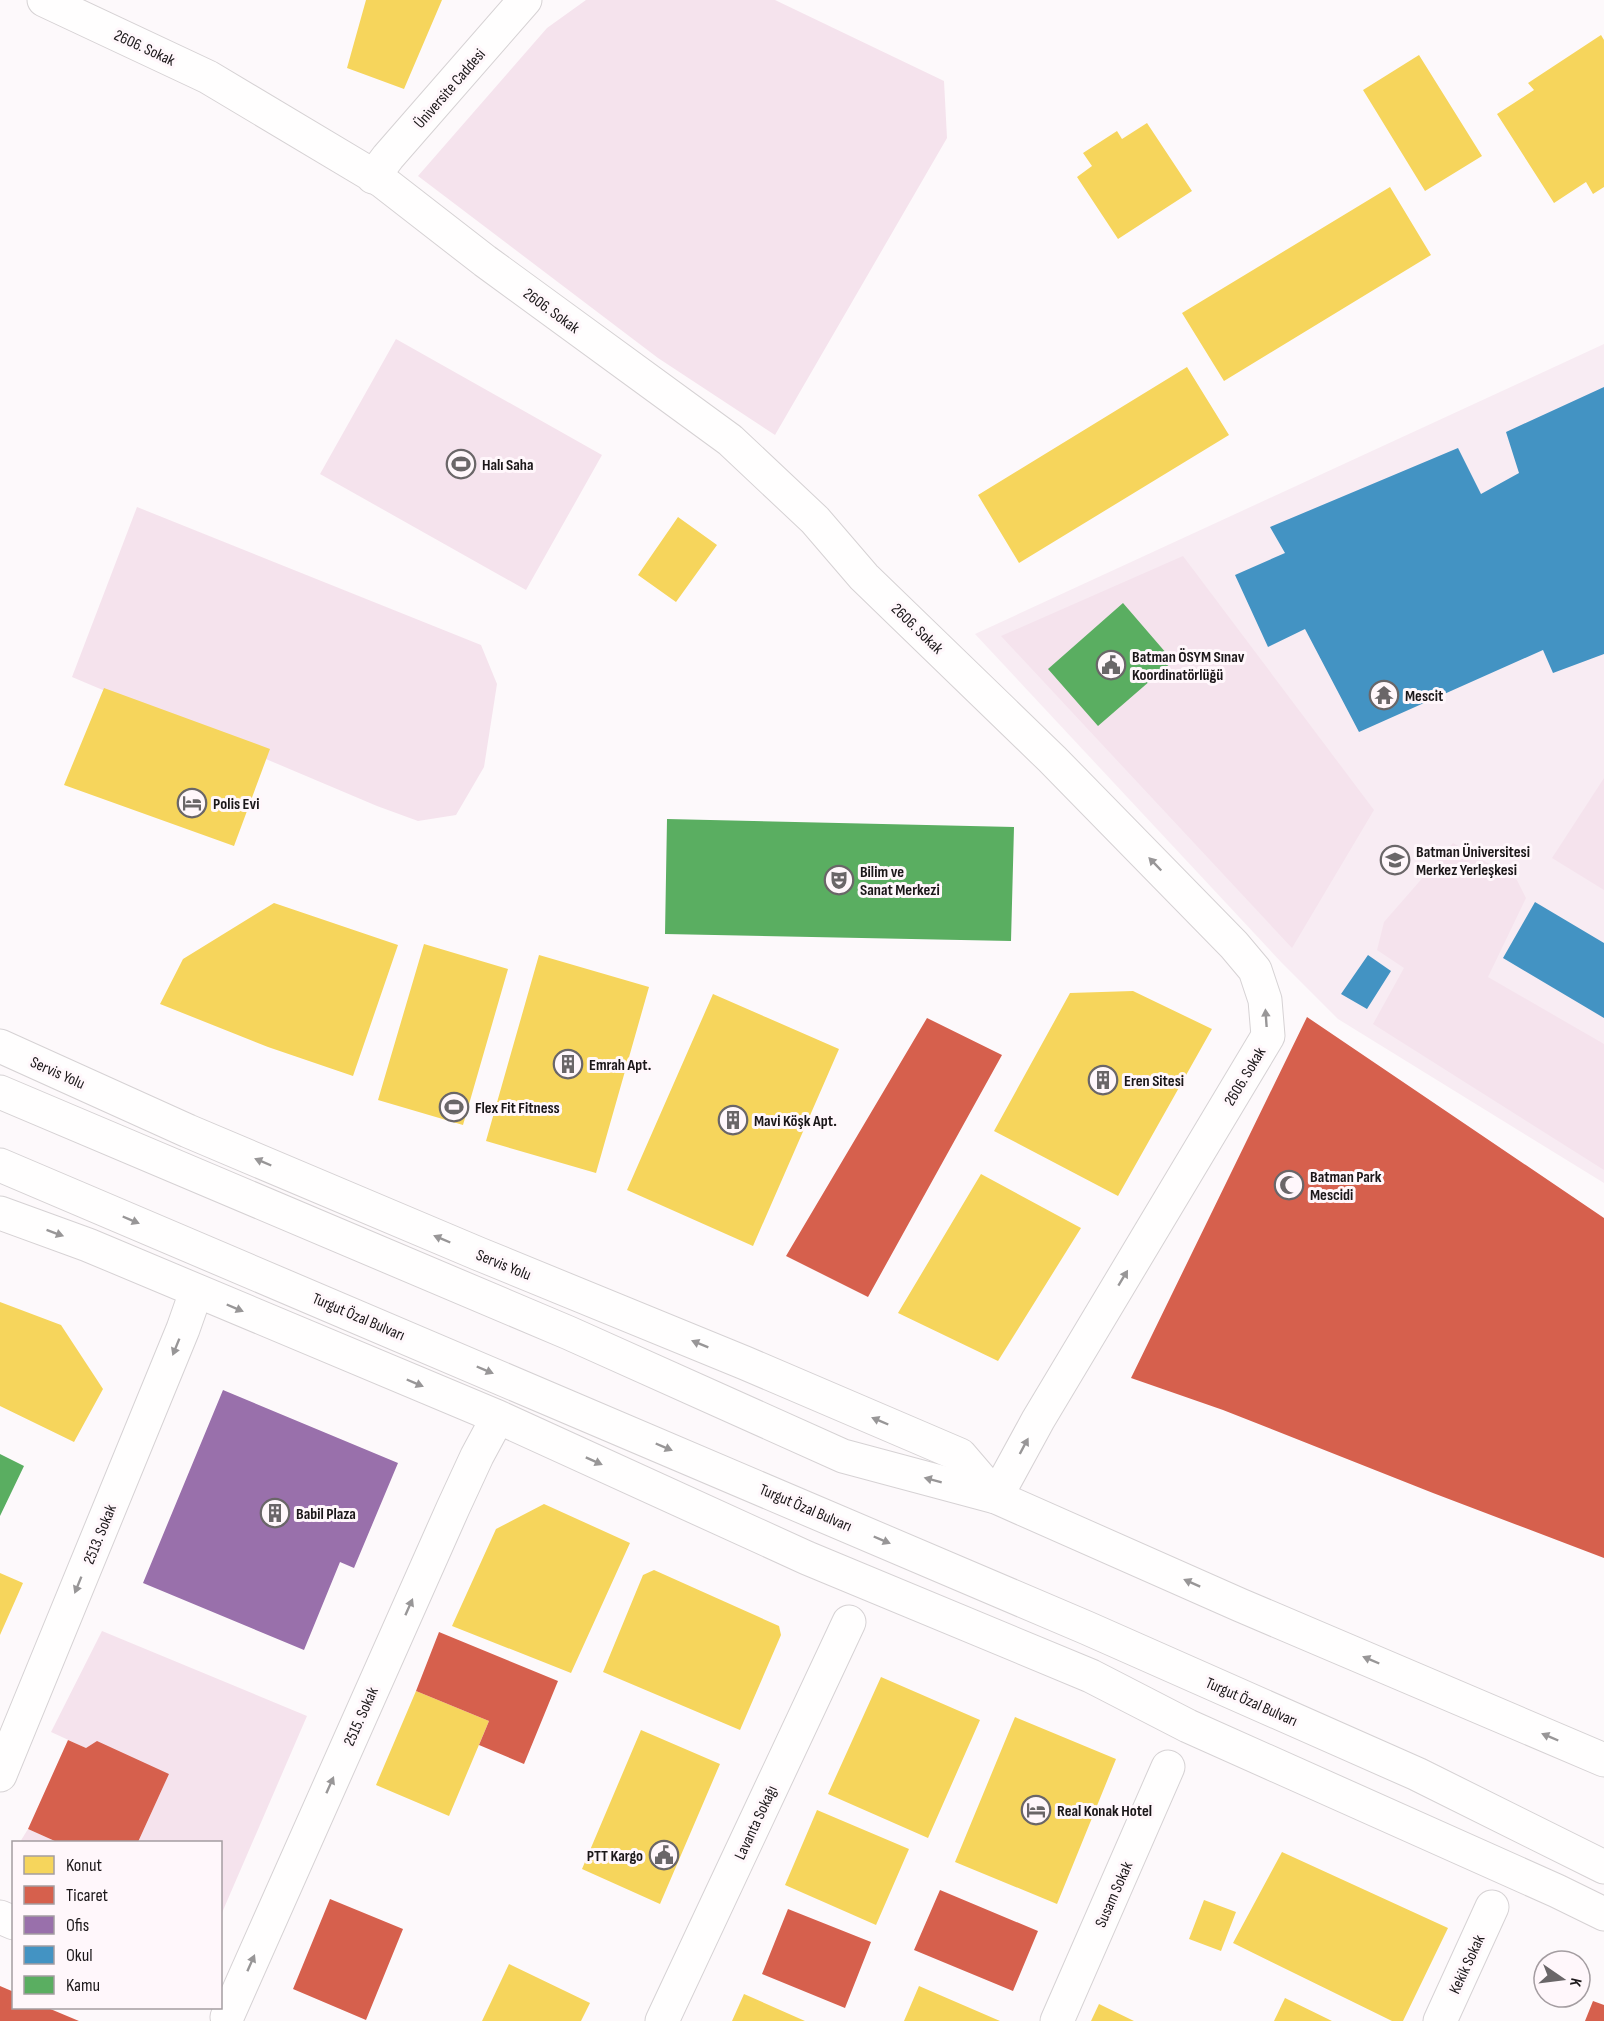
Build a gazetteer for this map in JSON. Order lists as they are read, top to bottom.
{
  "streets": {
    "street": [
      "2606. Sokak",
      "Üniversite Caddesi",
      "Servis Yolu",
      "Turgut Özal Bulvarı",
      "2513. Sokak",
      "2515. Sokak",
      "Lavanta Sokağı",
      "Susam Sokak",
      "Kekik Sokak"
    ]
  },
  "crossings": [
    ["2606. Sokak", "Üniversite Caddesi"],
    ["2606. Sokak", "Servis Yolu"]
  ],
  "one_way": ["2606. Sokak", "2513. Sokak", "2515. Sokak"],
  "places": {
    "sports": ["Halı Saha", "Flex Fit Fitness"],
    "public building": ["Batman ÖSYM Sınav Koordinatörlüğü", "PTT Kargo"],
    "temple": ["Mescit"],
    "hotel": ["Polis Evi", "Real Konak Hotel"],
    "school or university": ["Batman Üniversitesi Merkez Yerleşkesi"],
    "theatre": ["Bilim ve Sanat Merkezi"],
    "building": [
      "Emrah Apt.",
      "Eren Sitesi",
      "Mavi Köşk Apt.",
      "Babil Plaza"
    ],
    "mosque": ["Batman Park Mescidi"]
  },
  "legend": [
    "Konut",
    "Ticaret",
    "Ofis",
    "Okul",
    "Kamu"
  ],
  "north": "right"
}
